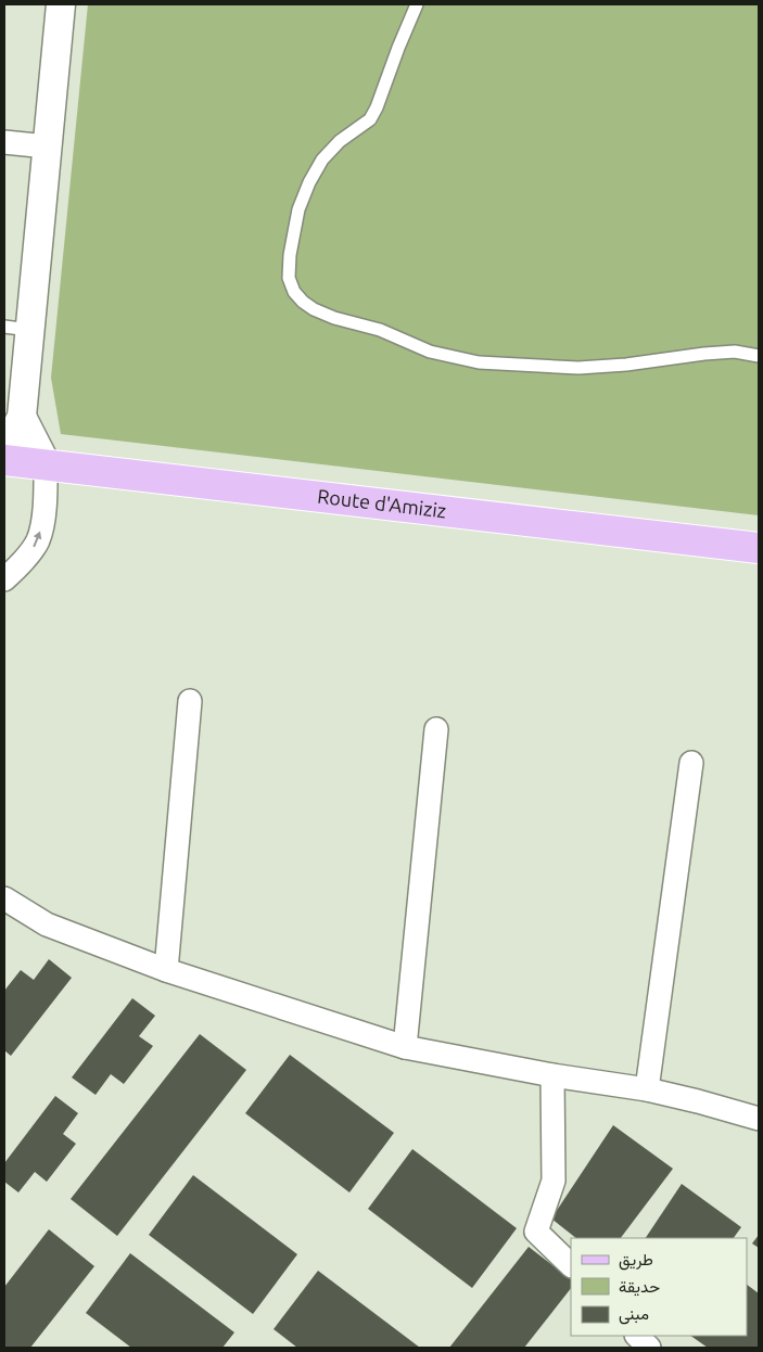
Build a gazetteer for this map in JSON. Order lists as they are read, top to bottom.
{
  "streets": {
    "main road": ["Route d'Amiziz"]
  },
  "legend": ["طريق", "حديقة", "مبنى"]
}
